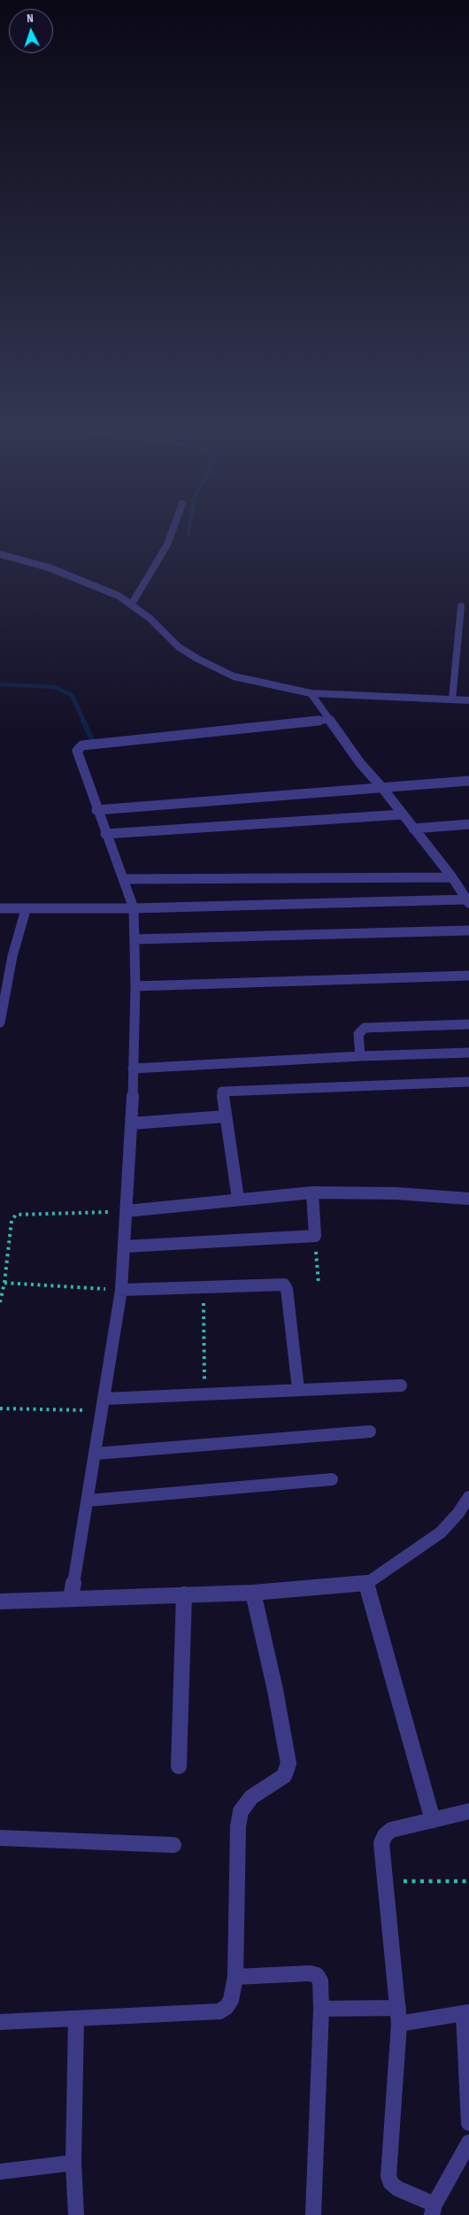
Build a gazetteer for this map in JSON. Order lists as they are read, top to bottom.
{
  "north": "top"
}
